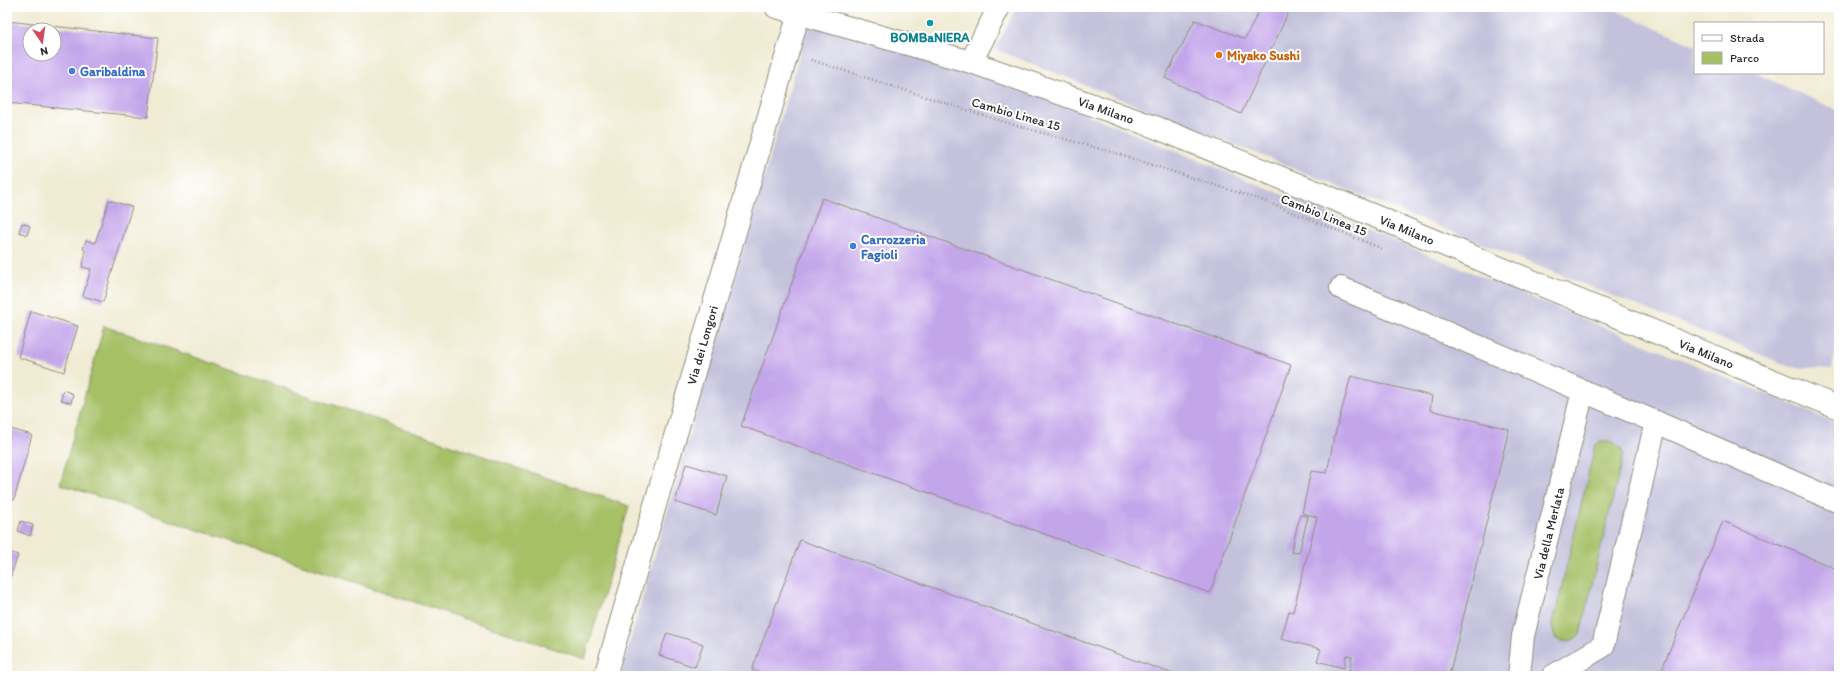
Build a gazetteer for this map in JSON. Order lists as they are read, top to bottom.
{
  "streets": {
    "street": ["Via Milano", "Via dei Longori", "Via della Merlata"],
    "path": ["Cambio Linea 15"]
  },
  "crossings": [
    ["Via Milano", "Via dei Longori"],
    ["Cambio Linea 15", "Via dei Longori"]
  ],
  "places": [
    "BOMBaNIERA",
    "Miyako Sushi",
    "Garibaldina",
    "Carrozzeria Fagioli"
  ],
  "legend": ["Strada", "Parco"],
  "north": "bottom"
}
